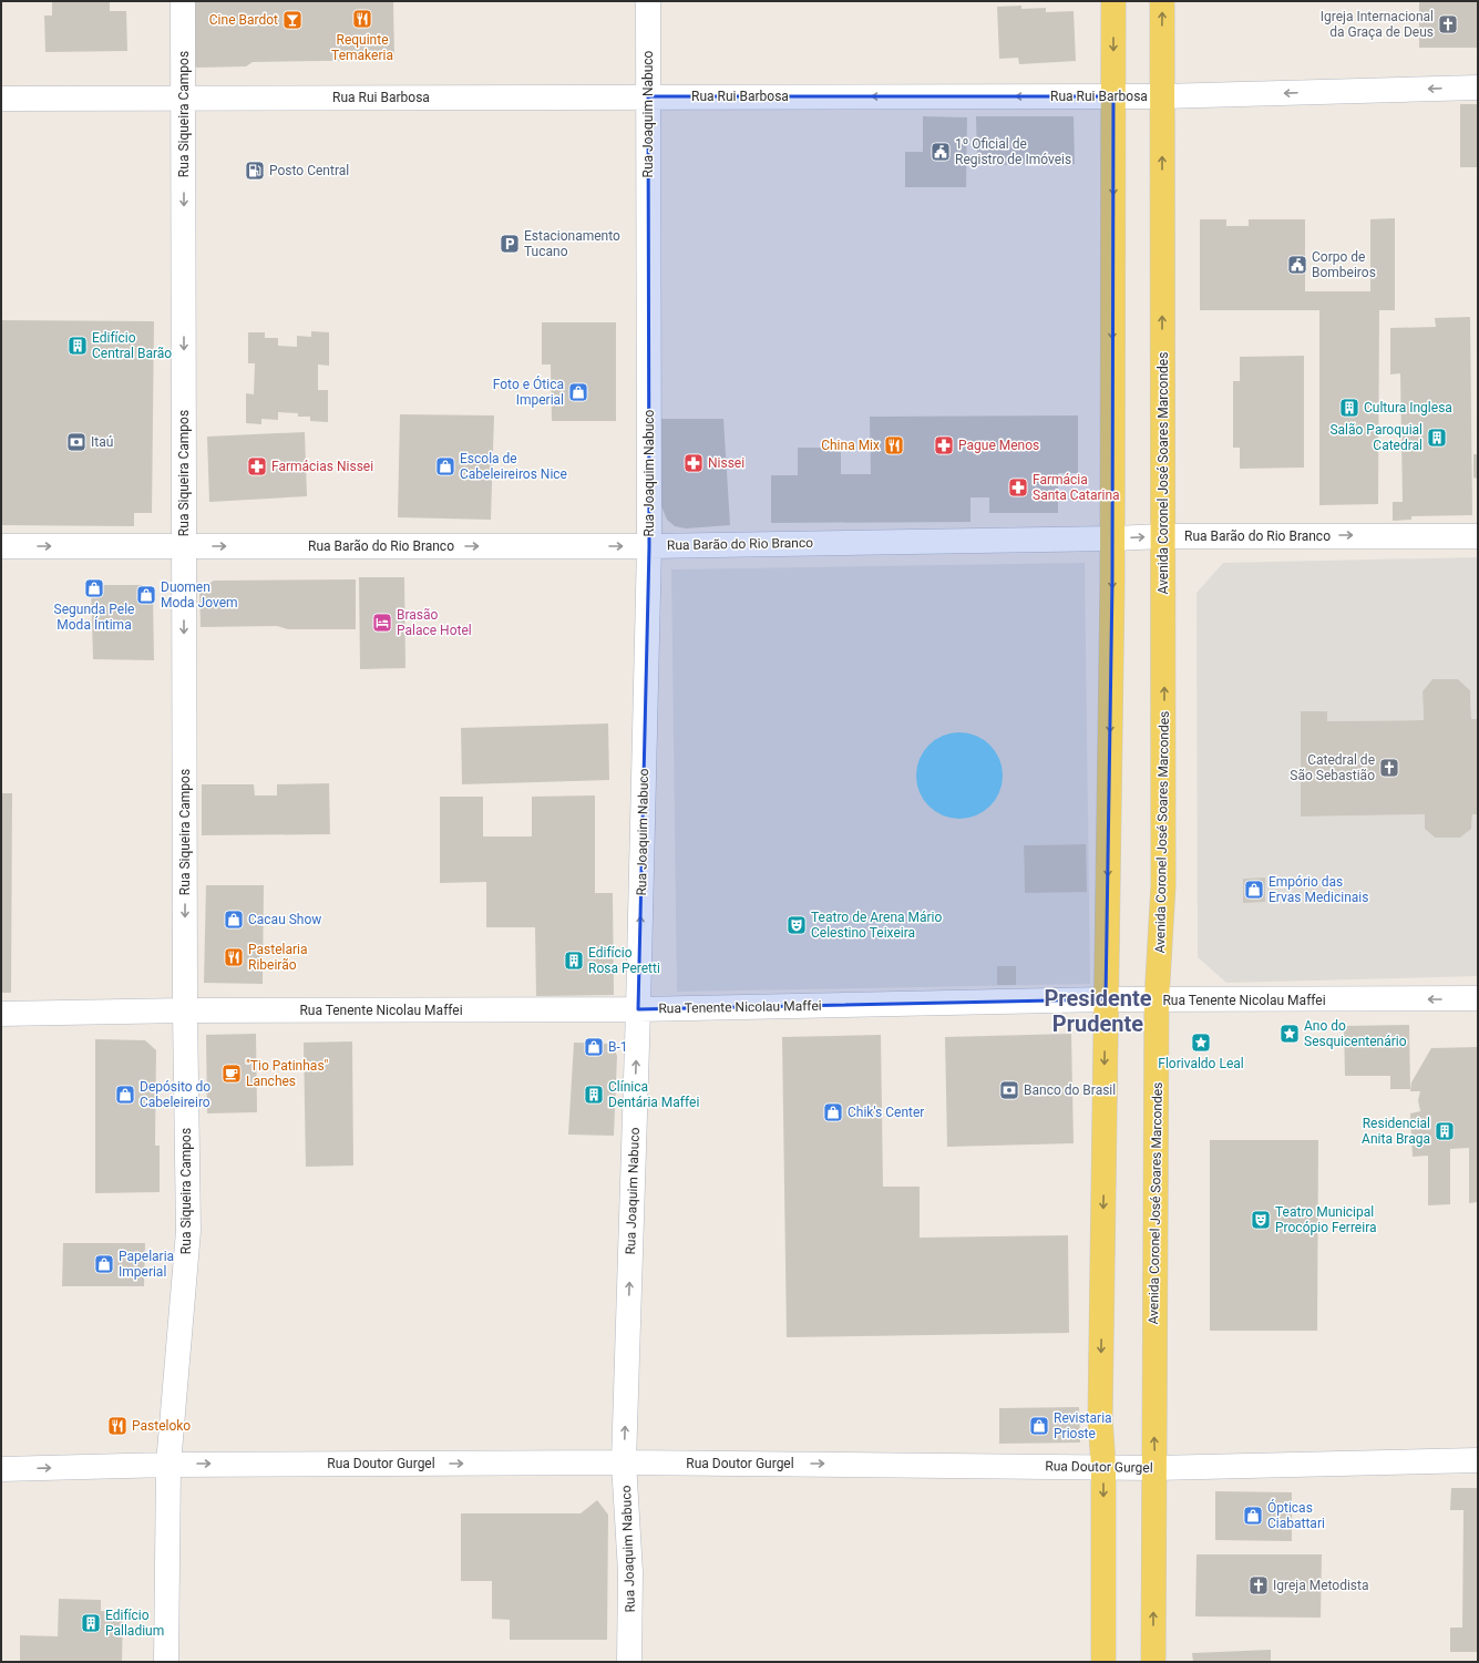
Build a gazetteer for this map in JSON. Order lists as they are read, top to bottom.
{
  "streets": {
    "main road": ["Avenida Coronel José Soares Marcondes"],
    "street": [
      "Rua Rui Barbosa",
      "Rua Siqueira Campos",
      "Rua Joaquim Nabuco",
      "Rua Barão do Rio Branco",
      "Rua Tenente Nicolau Maffei",
      "Rua Doutor Gurgel"
    ]
  },
  "crossings": [
    ["Rua Rui Barbosa", "Rua Siqueira Campos"],
    ["Rua Rui Barbosa", "Rua Joaquim Nabuco"],
    ["Rua Rui Barbosa", "Avenida Coronel José Soares Marcondes"],
    ["Rua Siqueira Campos", "Rua Barão do Rio Branco"],
    ["Rua Siqueira Campos", "Rua Tenente Nicolau Maffei"],
    ["Rua Siqueira Campos", "Rua Doutor Gurgel"],
    ["Rua Joaquim Nabuco", "Rua Barão do Rio Branco"],
    ["Rua Joaquim Nabuco", "Rua Tenente Nicolau Maffei"],
    ["Rua Joaquim Nabuco", "Rua Doutor Gurgel"],
    ["Avenida Coronel José Soares Marcondes", "Rua Barão do Rio Branco"],
    ["Avenida Coronel José Soares Marcondes", "Rua Tenente Nicolau Maffei"],
    ["Avenida Coronel José Soares Marcondes", "Rua Doutor Gurgel"]
  ],
  "one_way": [
    "Rua Rui Barbosa",
    "Rua Siqueira Campos",
    "Rua Joaquim Nabuco",
    "Rua Barão do Rio Branco",
    "Rua Doutor Gurgel"
  ],
  "districts": ["Presidente Prudente"],
  "places": {
    "restaurant": [
      "Requinte Temakeria",
      "China Mix",
      "Pastelaria Ribeirão",
      "Pasteloko"
    ],
    "bar": ["Cine Bardot"],
    "church": ["Igreja Internacional da Graça de Deus", "Catedral de São Sebastião", "Igreja Metodista"],
    "public building": ["1º Oficial de Registro de Imóveis", "Corpo de Bombeiros"],
    "fuel station": ["Posto Central"],
    "parking": ["Estacionamento Tucano"],
    "building": [
      "Edifício Central Barão",
      "Cultura Inglesa",
      "Salão Paroquial Catedral",
      "Edifício Rosa Peretti",
      "Clínica Dentária Maffei",
      "Residencial Anita Braga",
      "Edifício Palladium"
    ],
    "shop": [
      "Foto e Ótica Imperial",
      "Escola de Cabeleireiros Nice",
      "Segunda Pele Moda Íntima",
      "Duomen Moda Jovem",
      "Empório das Ervas Medicinais",
      "Cacau Show",
      "B-1",
      "Depósito do Cabeleireiro",
      "Chik's Center",
      "Papelaria Imperial",
      "Revistaria Prioste",
      "Ópticas Ciabattari"
    ],
    "bank": ["Itaú", "Banco do Brasil"],
    "pharmacy": [
      "Pague Menos",
      "Nissei",
      "Farmácias Nissei",
      "Farmácia Santa Catarina"
    ],
    "hotel": ["Brasão Palace Hotel"],
    "theatre": ["Teatro de Arena Mário Celestino Teixeira", "Teatro Municipal Procópio Ferreira"],
    "place": ["Ano do Sesquicentenário", "Florivaldo Leal"],
    "cafe": ["\"Tio Patinhas\" Lanches"]
  }
}
